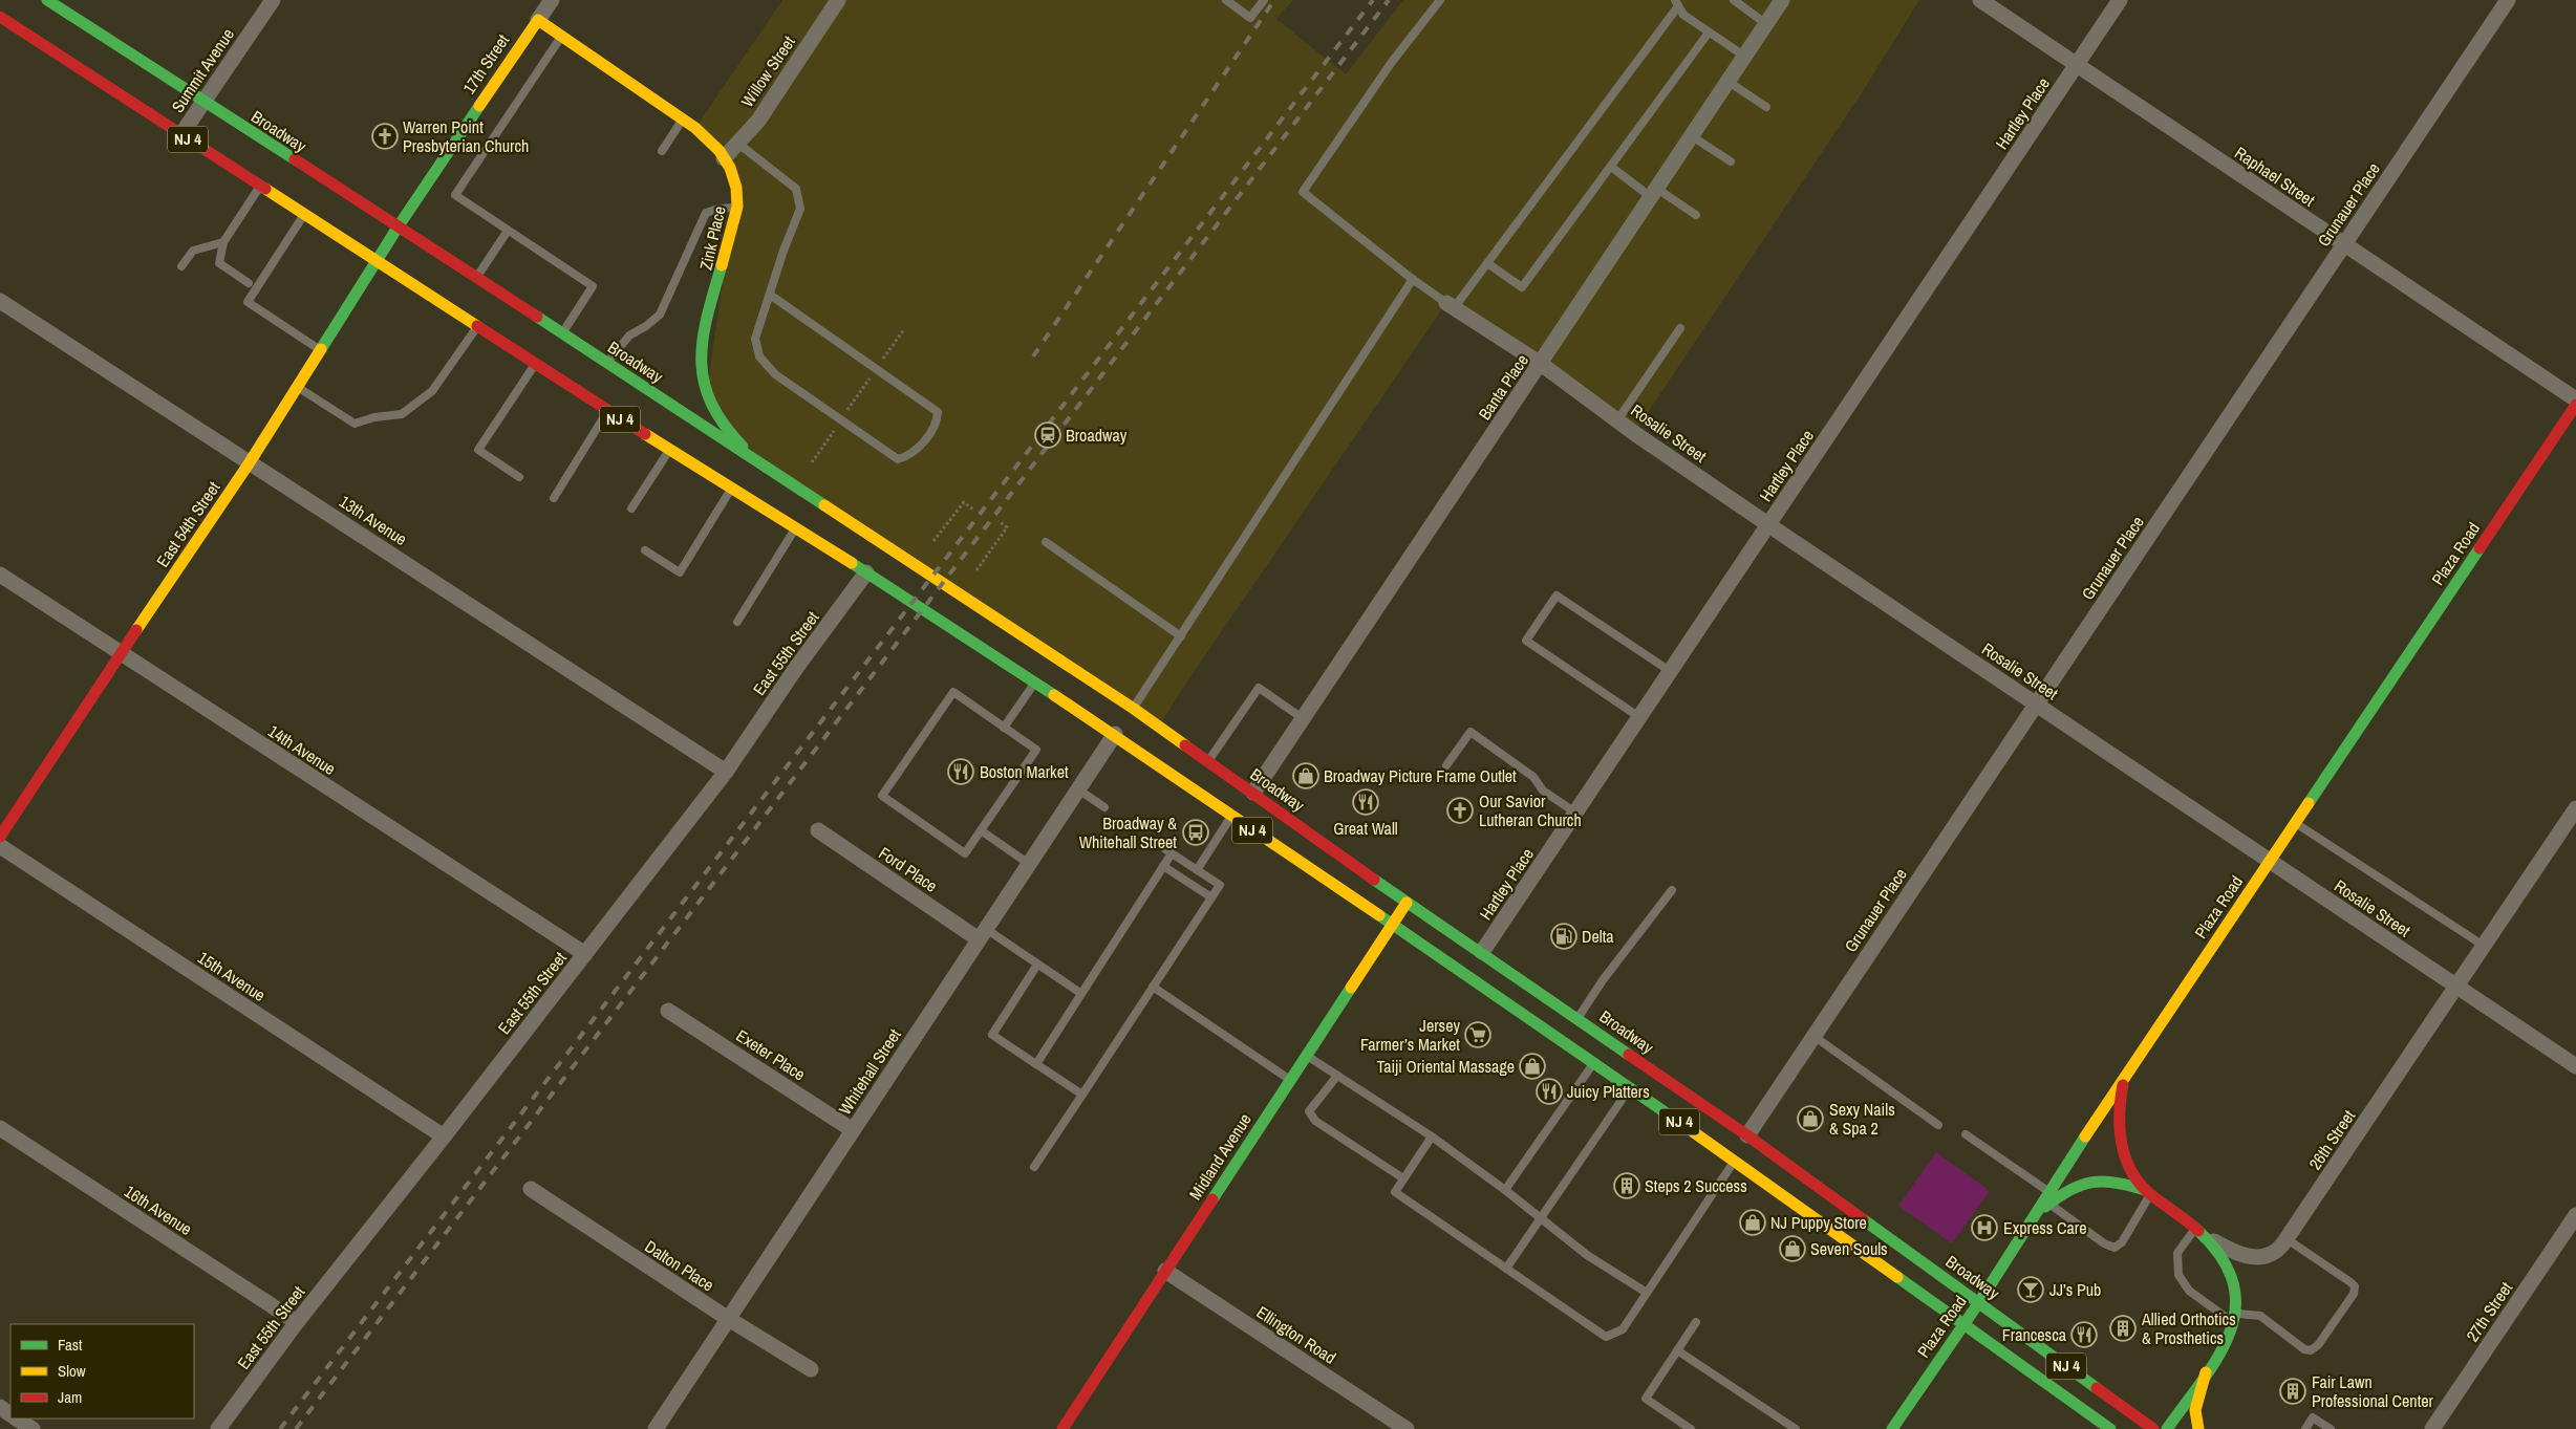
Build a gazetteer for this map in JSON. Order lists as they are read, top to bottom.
{
  "streets": {
    "main road": [
      "17th Street",
      "Broadway",
      "NJ 4",
      "Zink Place",
      "East 54th Street",
      "Plaza Road",
      "Midland Avenue"
    ],
    "street": [
      "Summit Avenue",
      "Willow Street",
      "Hartley Place",
      "Raphael Street",
      "Grunauer Place",
      "Banta Place",
      "Rosalie Street",
      "13th Avenue",
      "East 55th Street",
      "14th Avenue",
      "Ford Place",
      "15th Avenue",
      "Exeter Place",
      "Whitehall Street",
      "26th Street",
      "16th Avenue",
      "Dalton Place",
      "27th Street",
      "Ellington Road"
    ]
  },
  "crossings": [
    ["17th Street", "Broadway"],
    ["17th Street", "Zink Place"],
    ["17th Street", "East 54th Street"],
    ["Summit Avenue", "Broadway"],
    ["Summit Avenue", "NJ 4"],
    ["Willow Street", "Zink Place"],
    ["Hartley Place", "Broadway"],
    ["Hartley Place", "Raphael Street"],
    ["Hartley Place", "Rosalie Street"],
    ["Broadway", "Grunauer Place"],
    ["Broadway", "Zink Place"],
    ["Broadway", "Banta Place"],
    ["Broadway", "East 54th Street"],
    ["Broadway", "Plaza Road"],
    ["Broadway", "Midland Avenue"],
    ["NJ 4", "East 54th Street"],
    ["NJ 4", "Plaza Road"],
    ["NJ 4", "East 55th Street"],
    ["NJ 4", "Whitehall Street"],
    ["NJ 4", "Midland Avenue"],
    ["Raphael Street", "Grunauer Place"],
    ["Grunauer Place", "Rosalie Street"],
    ["Banta Place", "Rosalie Street"],
    ["Rosalie Street", "Plaza Road"],
    ["Rosalie Street", "26th Street"],
    ["13th Avenue", "East 54th Street"],
    ["13th Avenue", "East 55th Street"],
    ["East 54th Street", "14th Avenue"],
    ["East 55th Street", "14th Avenue"],
    ["East 55th Street", "15th Avenue"],
    ["East 55th Street", "16th Avenue"],
    ["Ford Place", "Whitehall Street"],
    ["Exeter Place", "Whitehall Street"],
    ["Whitehall Street", "Dalton Place"],
    ["Midland Avenue", "Ellington Road"]
  ],
  "places": {
    "church": ["Warren Point Presbyterian Church", "Our Savior Lutheran Church"],
    "station": ["Broadway"],
    "restaurant": [
      "Boston Market",
      "Great Wall",
      "Juicy Platters",
      "Francesca"
    ],
    "shop": [
      "Broadway Picture Frame Outlet",
      "Taiji Oriental Massage",
      "Sexy Nails & Spa 2",
      "NJ Puppy Store",
      "Seven Souls"
    ],
    "bus stop": ["Broadway & Whitehall Street"],
    "fuel station": ["Delta"],
    "supermarket": ["Jersey Farmer’s Market"],
    "building": ["Steps 2 Success", "Allied Orthotics & Prosthetics", "Fair Lawn Professional Center"],
    "hospital": ["Express Care"],
    "bar": ["JJ’s Pub"]
  },
  "legend": ["Fast", "Slow", "Jam"]
}
